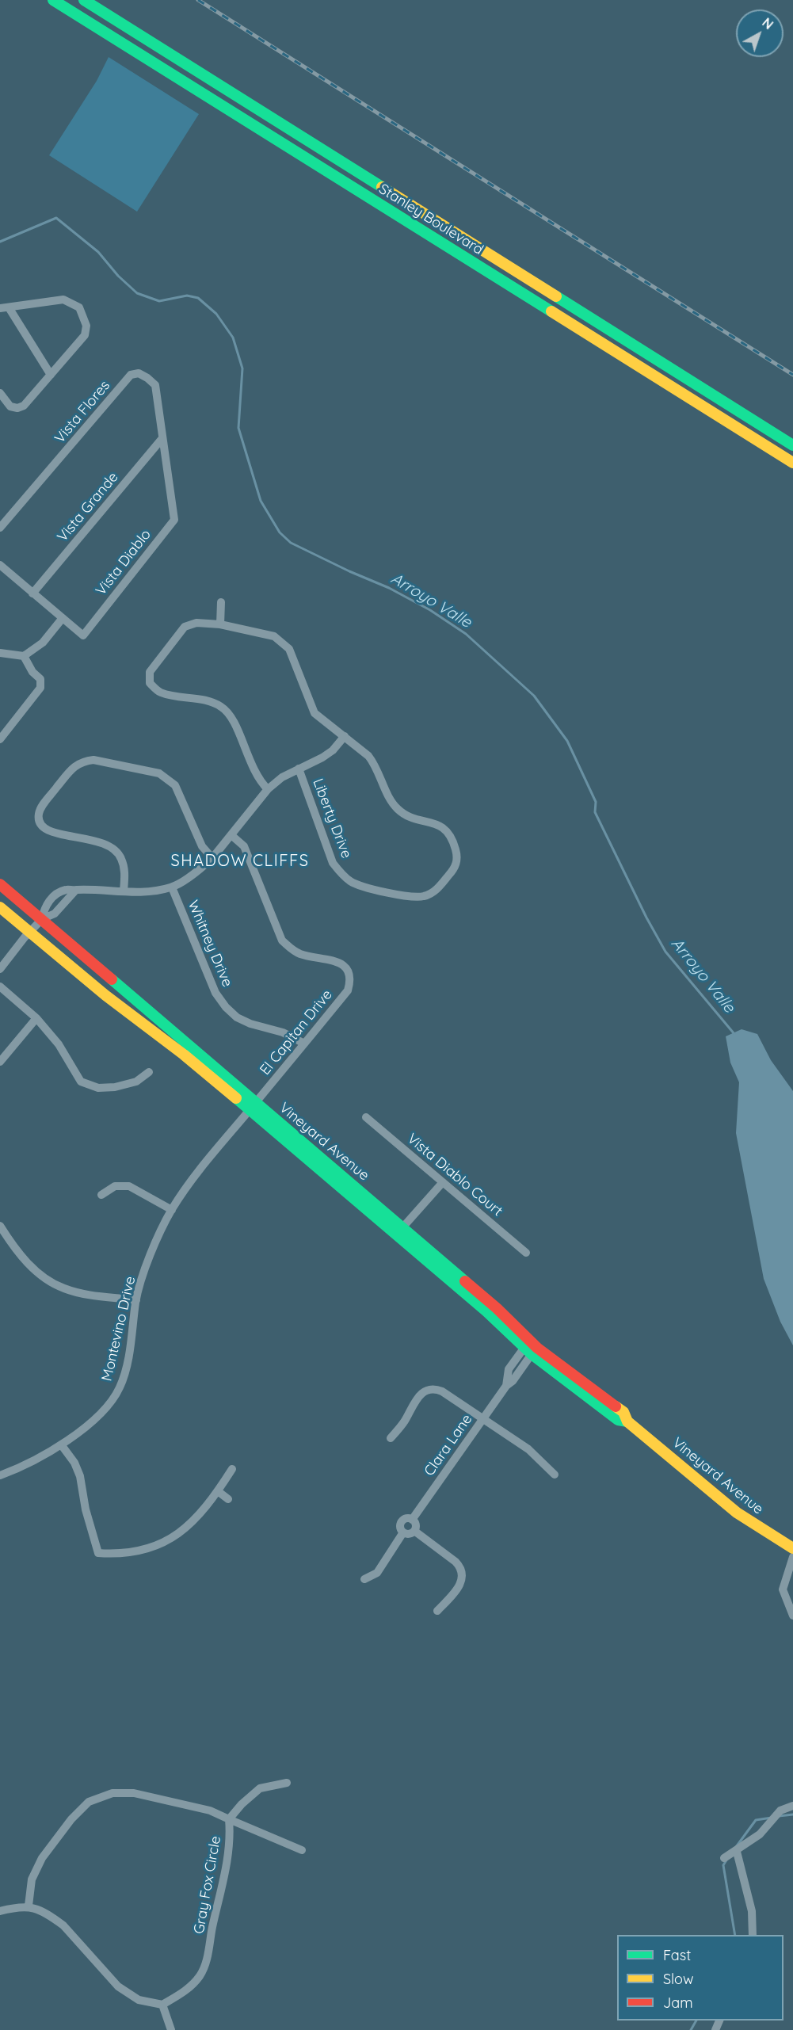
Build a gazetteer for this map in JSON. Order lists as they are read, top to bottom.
{
  "streets": {
    "main road": ["Stanley Boulevard", "Vineyard Avenue"],
    "street": [
      "Vista Flores",
      "Vista Grande",
      "Vista Diablo",
      "Liberty Drive",
      "Whitney Drive",
      "El Capitan Drive",
      "Vista Diablo Court",
      "Montevino Drive",
      "Clara Lane",
      "Gray Fox Circle"
    ]
  },
  "crossings": [
    ["Vista Flores", "Vista Grande"],
    ["Vista Flores", "Vista Diablo"],
    ["Vista Grande", "Vista Diablo"],
    ["Whitney Drive", "El Capitan Drive"],
    ["El Capitan Drive", "Vineyard Avenue"],
    ["El Capitan Drive", "Montevino Drive"],
    ["Vineyard Avenue", "Montevino Drive"],
    ["Vineyard Avenue", "Clara Lane"]
  ],
  "districts": ["SHADOW CLIFFS"],
  "water": ["Arroyo Valle"],
  "legend": ["Fast", "Slow", "Jam"],
  "north": "top right"
}
